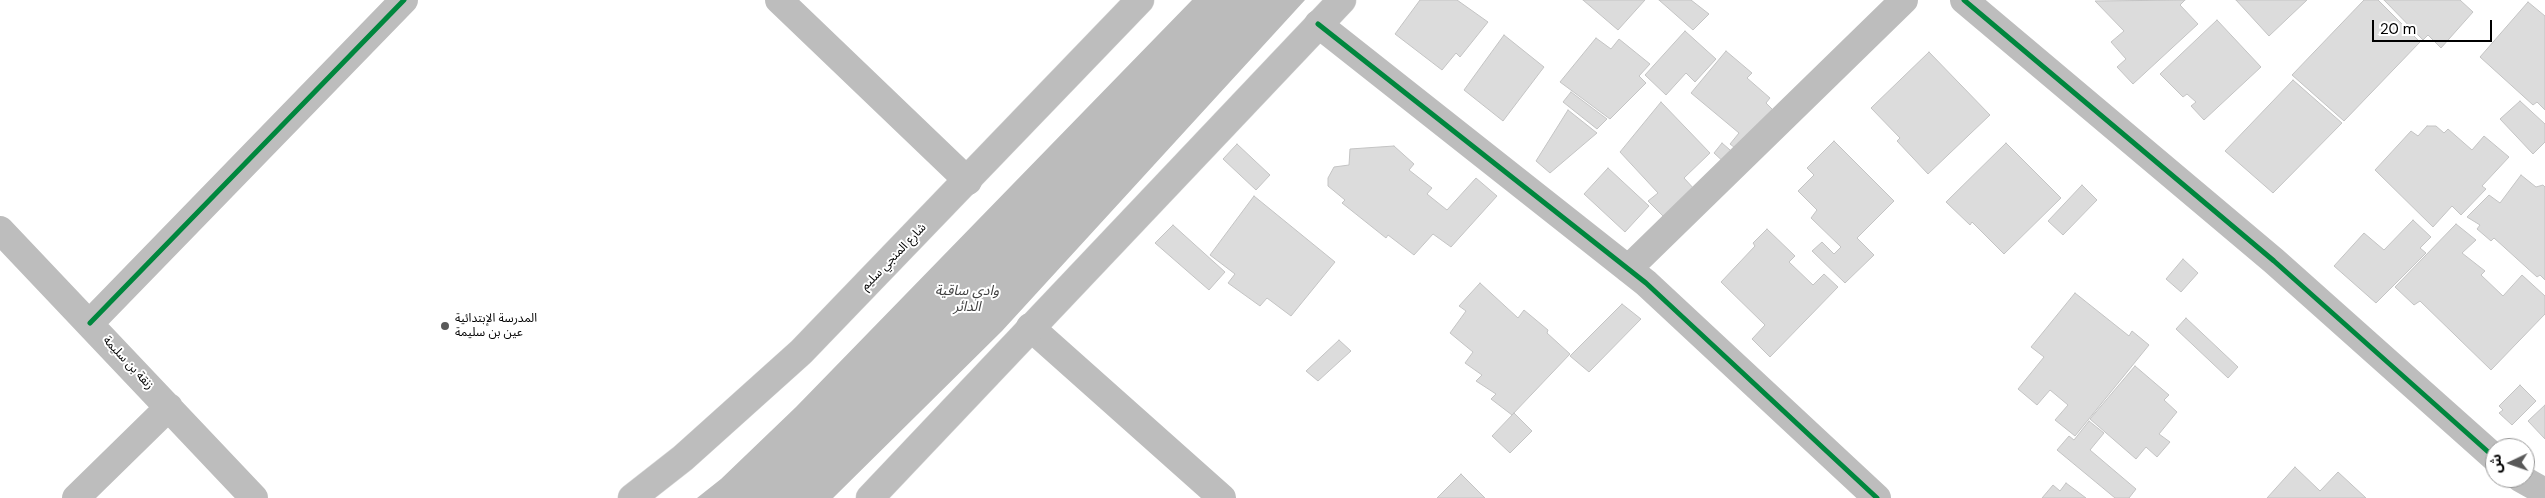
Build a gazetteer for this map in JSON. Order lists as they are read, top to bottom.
{
  "streets": {
    "street": ["شارع المنجي سليم", "زنقة بن سليمة"]
  },
  "water": ["وادي ساقية الدائر"],
  "places": ["المدرسة الإبتدائية عين بن سليمة"],
  "scale_bar": "20 m",
  "north": "left"
}
